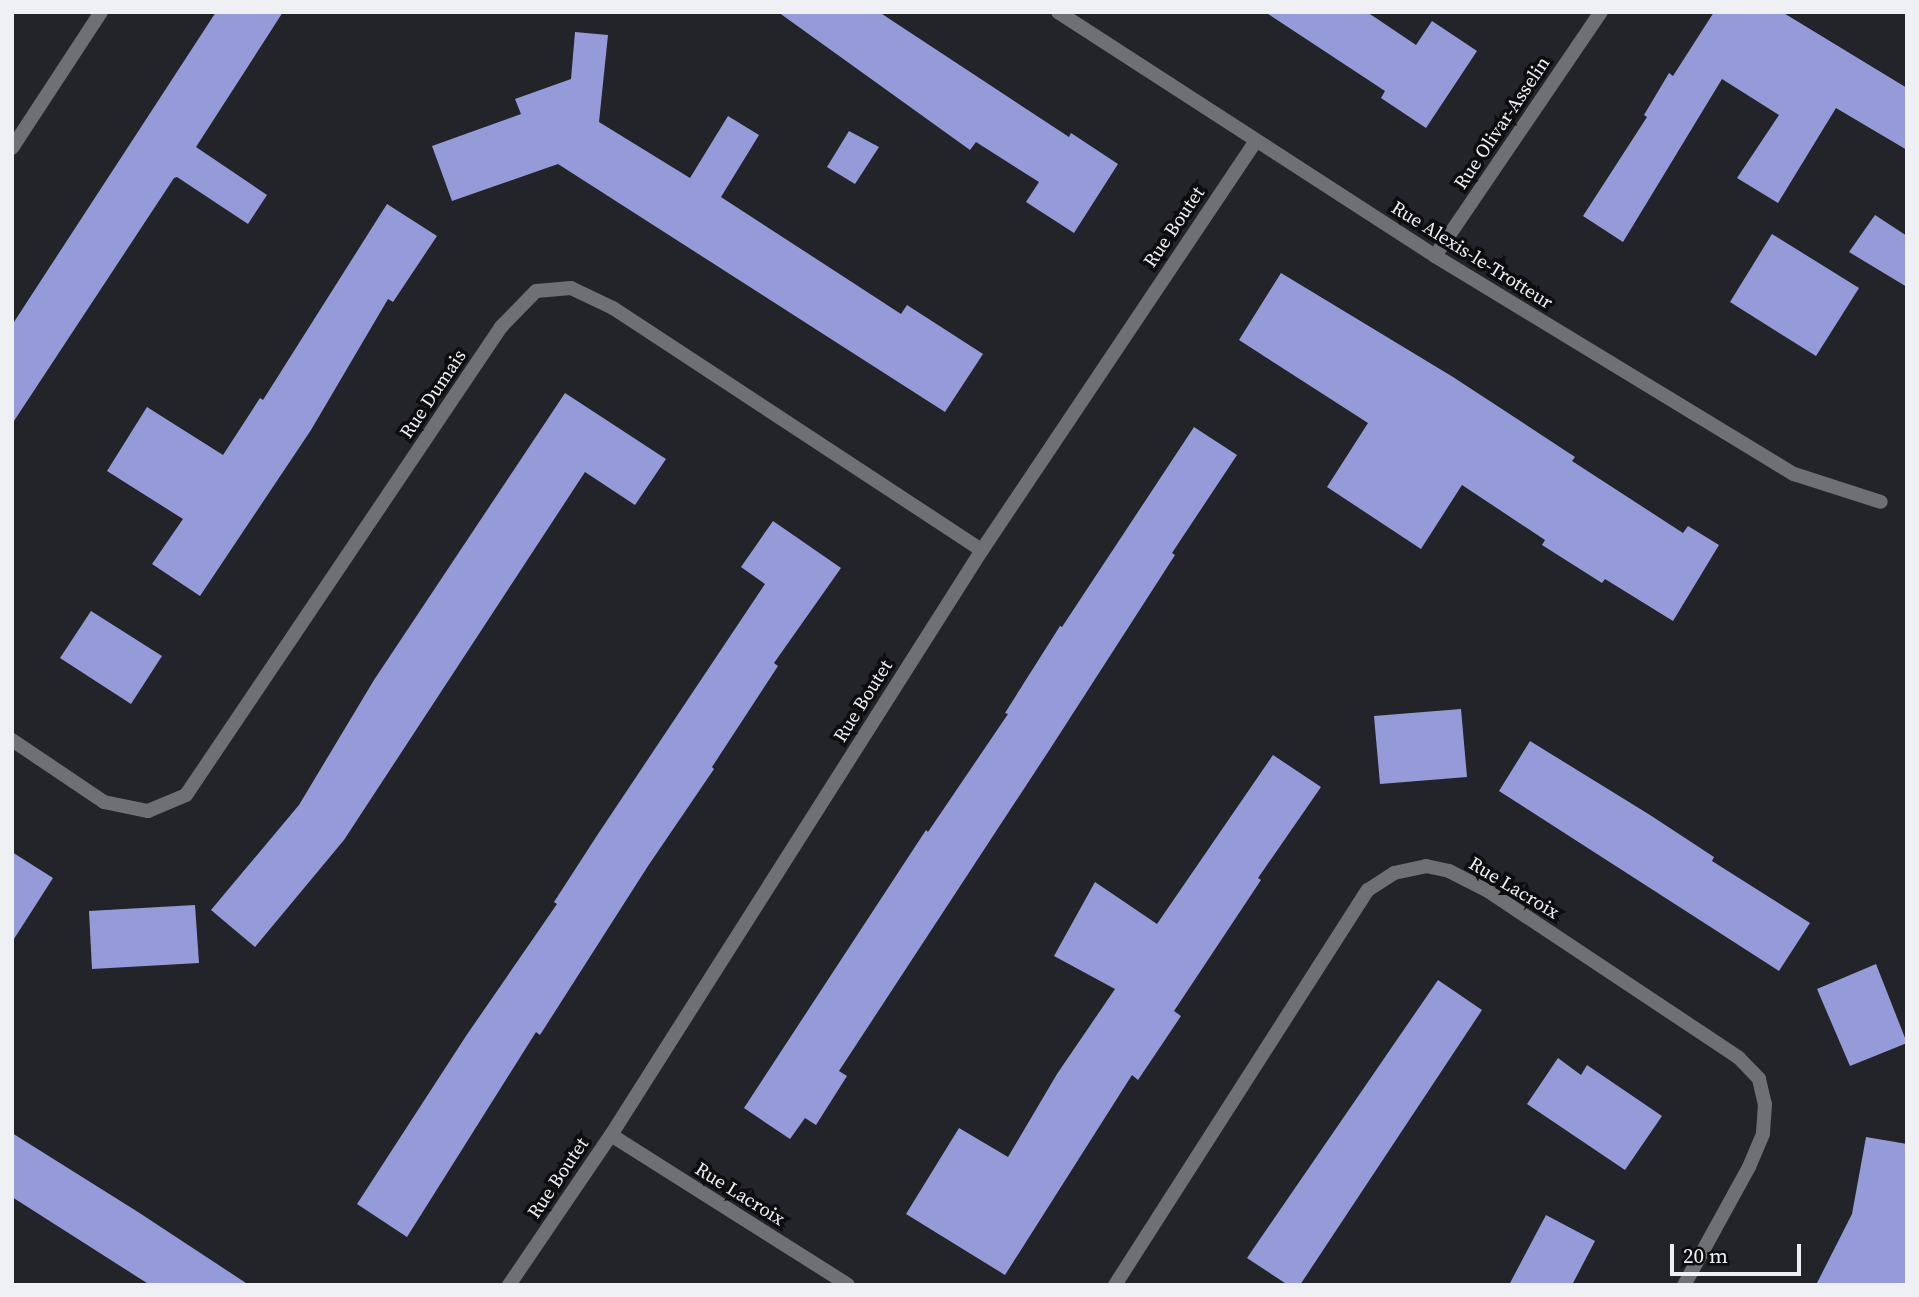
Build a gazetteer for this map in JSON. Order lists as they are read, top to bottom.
{
  "streets": {
    "street": [
      "Rue Olivar-Asselin",
      "Rue Boutet",
      "Rue Alexis-le-Trotteur",
      "Rue Dumais",
      "Rue Lacroix"
    ]
  },
  "crossings": [
    ["Rue Olivar-Asselin", "Rue Alexis-le-Trotteur"],
    ["Rue Boutet", "Rue Alexis-le-Trotteur"],
    ["Rue Boutet", "Rue Dumais"],
    ["Rue Boutet", "Rue Lacroix"]
  ],
  "scale_bar": "20 m"
}
